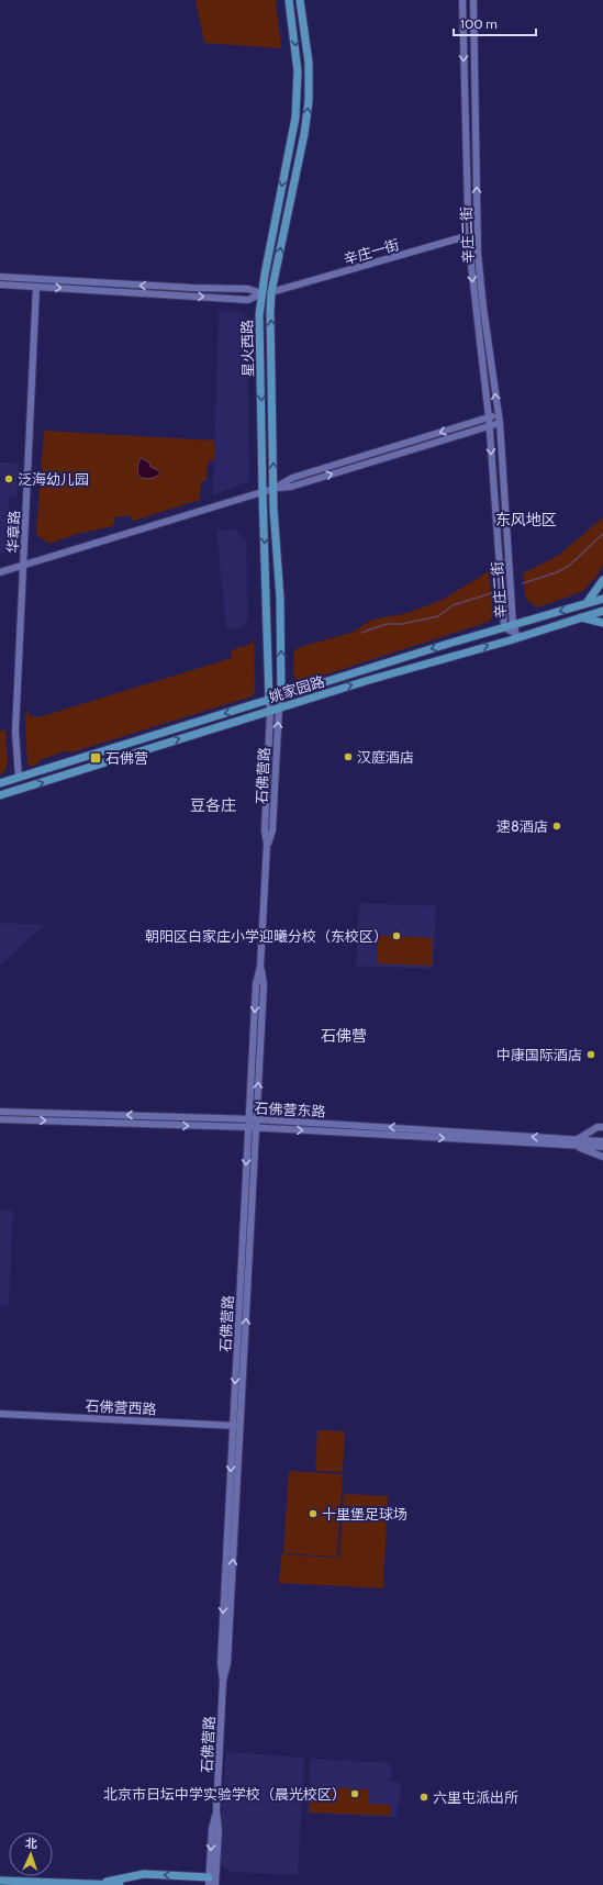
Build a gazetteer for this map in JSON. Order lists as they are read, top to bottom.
{
  "streets": {
    "main road": ["星火西路", "姚家园路"],
    "street": [
      "辛庄二街",
      "辛庄一街",
      "华章路",
      "石佛营路",
      "石佛营东路",
      "石佛营西路"
    ]
  },
  "crossings": [
    ["辛庄二街", "辛庄一街"],
    ["辛庄二街", "姚家园路"],
    ["辛庄一街", "星火西路"],
    ["星火西路", "姚家园路"],
    ["星火西路", "石佛营路"],
    ["华章路", "姚家园路"],
    ["姚家园路", "石佛营路"],
    ["石佛营路", "石佛营东路"],
    ["石佛营路", "石佛营西路"]
  ],
  "districts": ["东风地区", "豆各庄", "石佛营"],
  "places": {
    "other": [
      "泛海幼儿园",
      "汉庭酒店",
      "速8酒店",
      "朝阳区白家庄小学迎曦分校（东校区）",
      "中康国际酒店",
      "十里堡足球场",
      "北京市日坛中学实验学校（晨光校区）",
      "六里屯派出所"
    ],
    "transit": ["石佛营"]
  },
  "scale_bar": "100 m",
  "north": "top"
}
